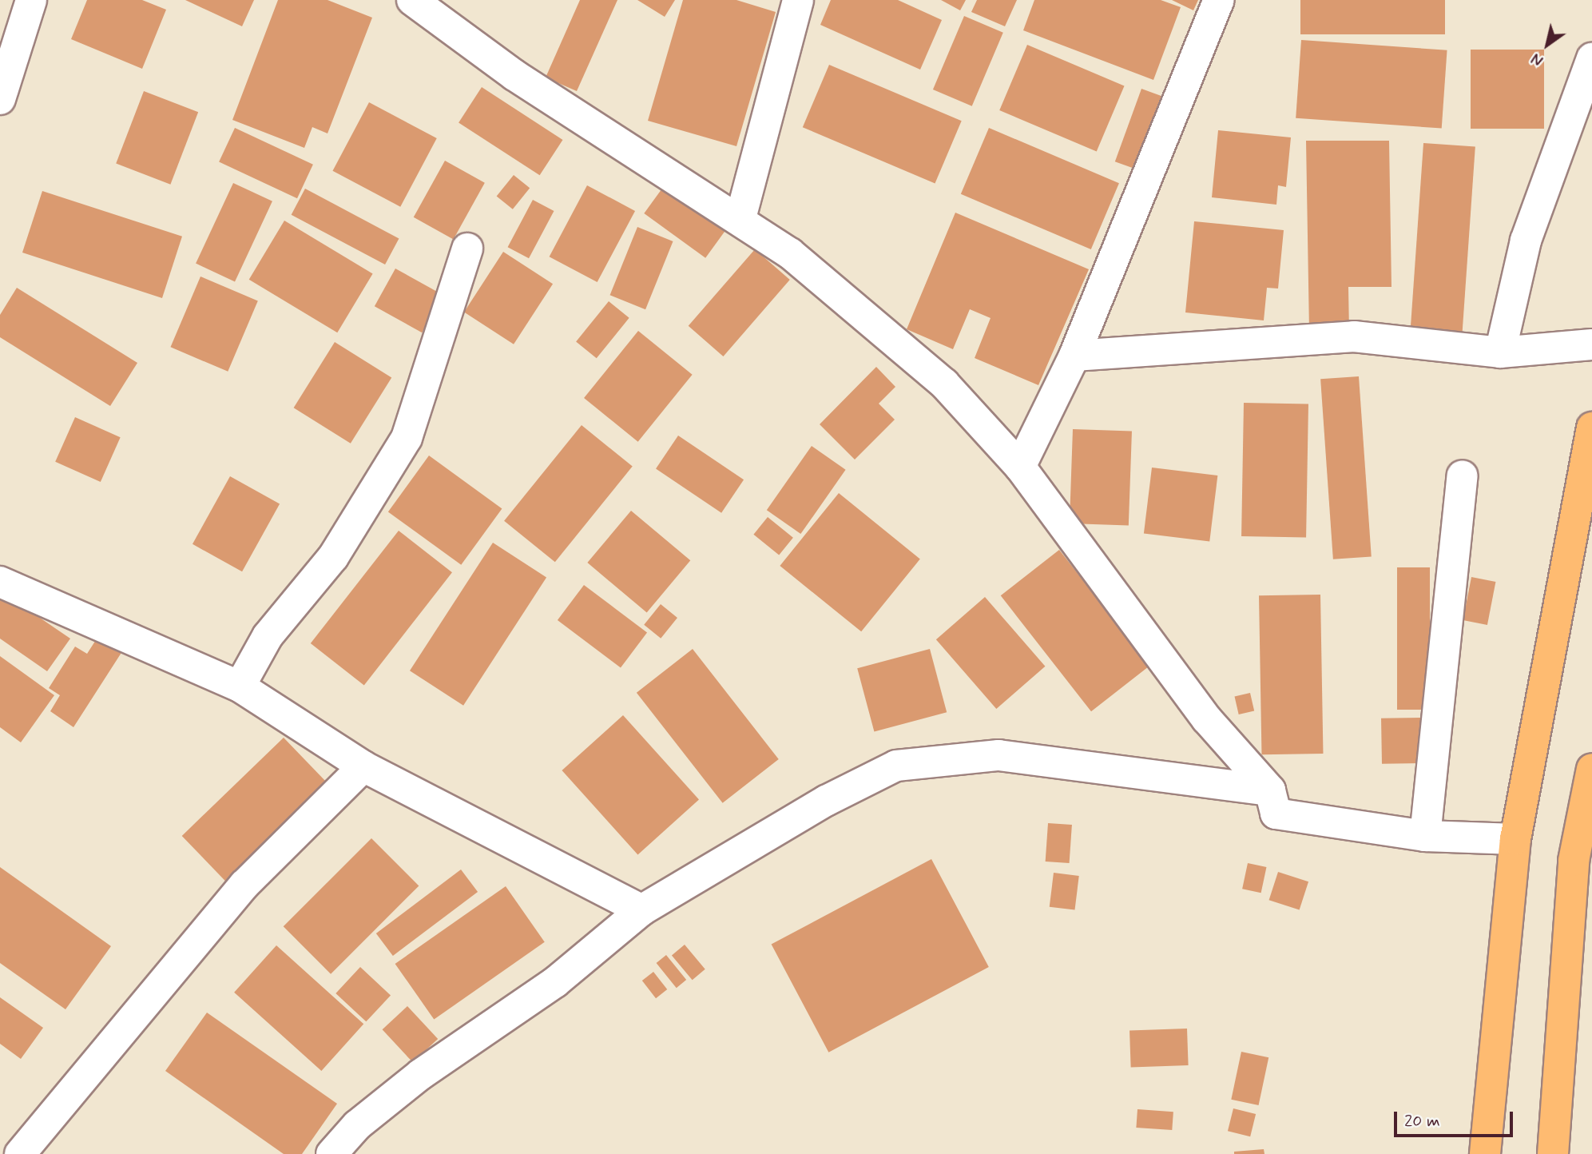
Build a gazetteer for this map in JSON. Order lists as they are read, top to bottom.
{
  "scale_bar": "20 m",
  "north": "bottom left"
}
